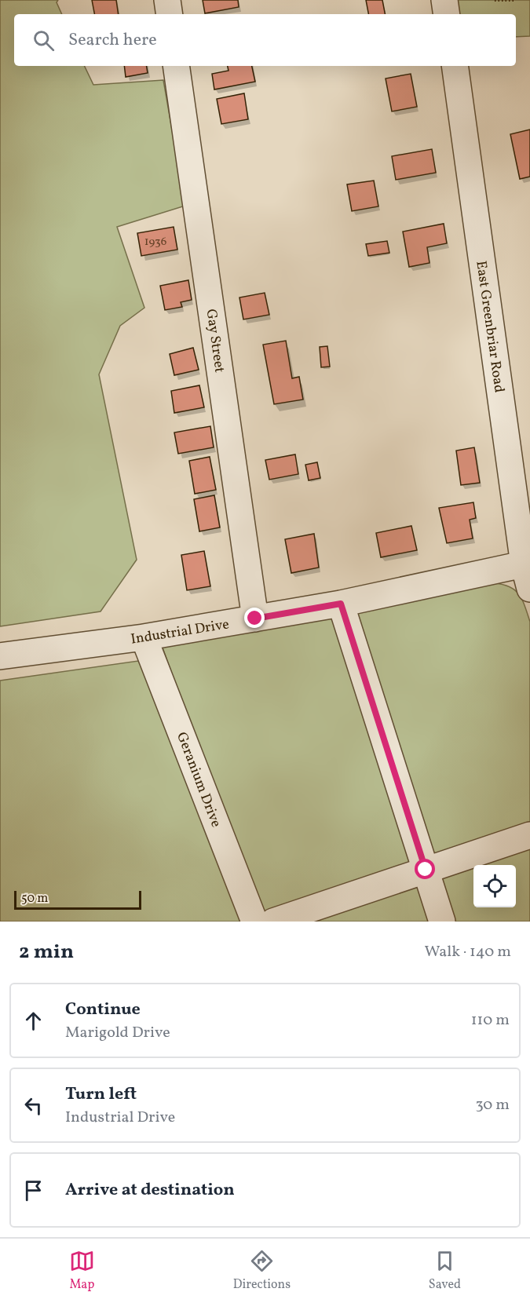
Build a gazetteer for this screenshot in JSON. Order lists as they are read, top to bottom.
{
  "streets": {
    "street": [
      "East Greenbriar Road",
      "Gay Street",
      "Industrial Drive",
      "Geranium Drive"
    ]
  },
  "crossings": [
    ["East Greenbriar Road", "Industrial Drive"],
    ["Gay Street", "Industrial Drive"],
    ["Industrial Drive", "Geranium Drive"]
  ],
  "house_numbers": ["1936"],
  "scale_bar": "50 m",
  "page": {
    "search": "Search here",
    "scale": "50 m",
    "heading": ["2 min", "Walk · 140 m"],
    "list": [
      ["Continue", "Marigold Drive", "110 m"],
      ["Turn left", "Industrial Drive", "30 m"],
      "Arrive at destination"
    ],
    "nav": ["Map", "Directions", "Saved"]
  }
}
